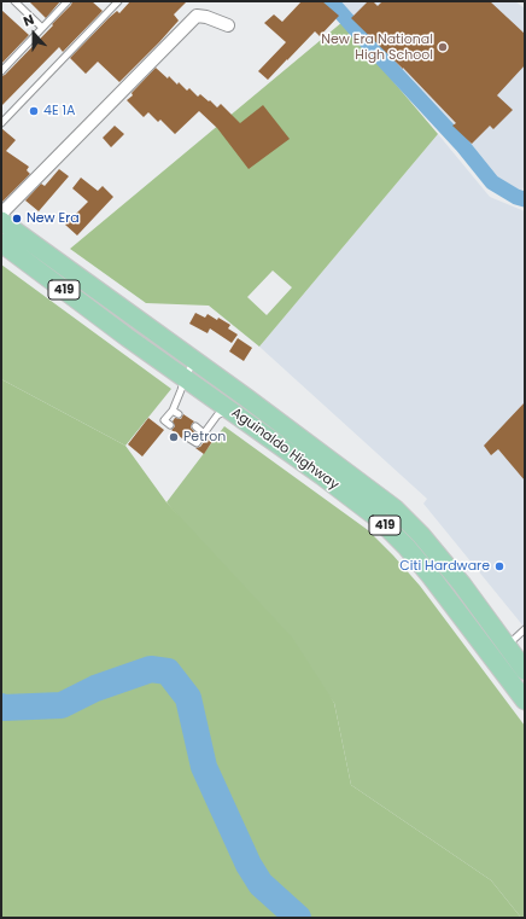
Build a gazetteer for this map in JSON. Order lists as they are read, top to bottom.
{
  "streets": {
    "main road": ["419", "Aguinaldo Highway"]
  },
  "places": [
    "New Era National High School",
    "4E 1A",
    "New Era",
    "Petron",
    "Citi Hardware"
  ],
  "north": "top"
}
